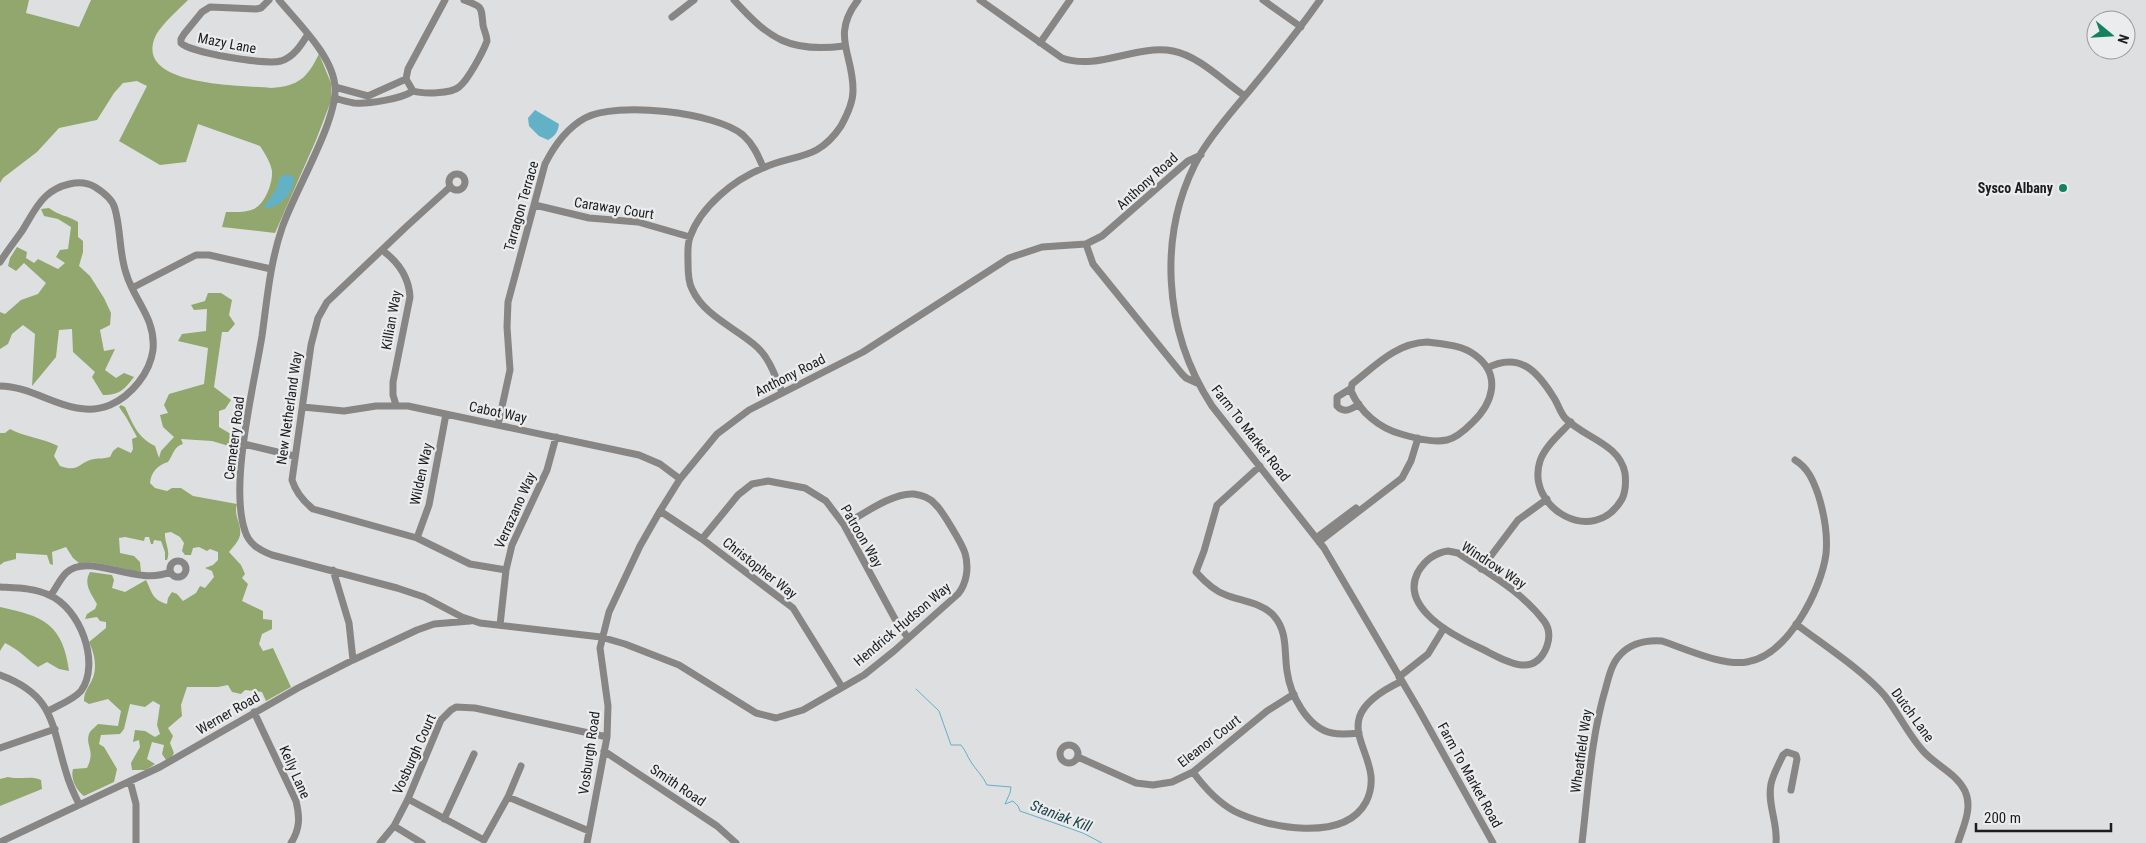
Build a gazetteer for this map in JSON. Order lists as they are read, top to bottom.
{
  "streets": {
    "street": [
      "Mazy Lane",
      "Anthony Road",
      "Tarragon Terrace",
      "Caraway Court",
      "Killian Way",
      "New Netherland Way",
      "Cabot Way",
      "Farm To Market Road",
      "Cemetery Road",
      "Wilden Way",
      "Verrazano Way",
      "Patroon Way",
      "Windrow Way",
      "Christopher Way",
      "Hendrick Hudson Way",
      "Werner Road",
      "Dutch Lane",
      "Eleanor Court",
      "Wheatfield Way",
      "Vosburgh Road",
      "Vosburgh Court",
      "Kelly Lane",
      "Smith Road"
    ]
  },
  "crossings": [
    ["Mazy Lane", "Cemetery Road"],
    ["Anthony Road", "Cabot Way"],
    ["Anthony Road", "Farm To Market Road"],
    ["Anthony Road", "Cemetery Road"],
    ["Anthony Road", "Christopher Way"],
    ["Anthony Road", "Hendrick Hudson Way"],
    ["Anthony Road", "Vosburgh Road"],
    ["Tarragon Terrace", "Caraway Court"],
    ["Tarragon Terrace", "Cabot Way"],
    ["Killian Way", "New Netherland Way"],
    ["Killian Way", "Cabot Way"],
    ["New Netherland Way", "Cabot Way"],
    ["New Netherland Way", "Wilden Way"],
    ["New Netherland Way", "Verrazano Way"],
    ["Cabot Way", "Wilden Way"],
    ["Cabot Way", "Verrazano Way"],
    ["Cemetery Road", "Verrazano Way"],
    ["Cemetery Road", "Hendrick Hudson Way"],
    ["Cemetery Road", "Werner Road"],
    ["Cemetery Road", "Vosburgh Road"],
    ["Patroon Way", "Christopher Way"],
    ["Patroon Way", "Hendrick Hudson Way"],
    ["Christopher Way", "Hendrick Hudson Way"],
    ["Hendrick Hudson Way", "Vosburgh Road"],
    ["Werner Road", "Kelly Lane"],
    ["Dutch Lane", "Wheatfield Way"],
    ["Vosburgh Road", "Vosburgh Court"],
    ["Vosburgh Road", "Smith Road"]
  ],
  "water": ["Staniak Kill"],
  "places": ["Sysco Albany"],
  "scale_bar": "200 m",
  "north": "right"
}
